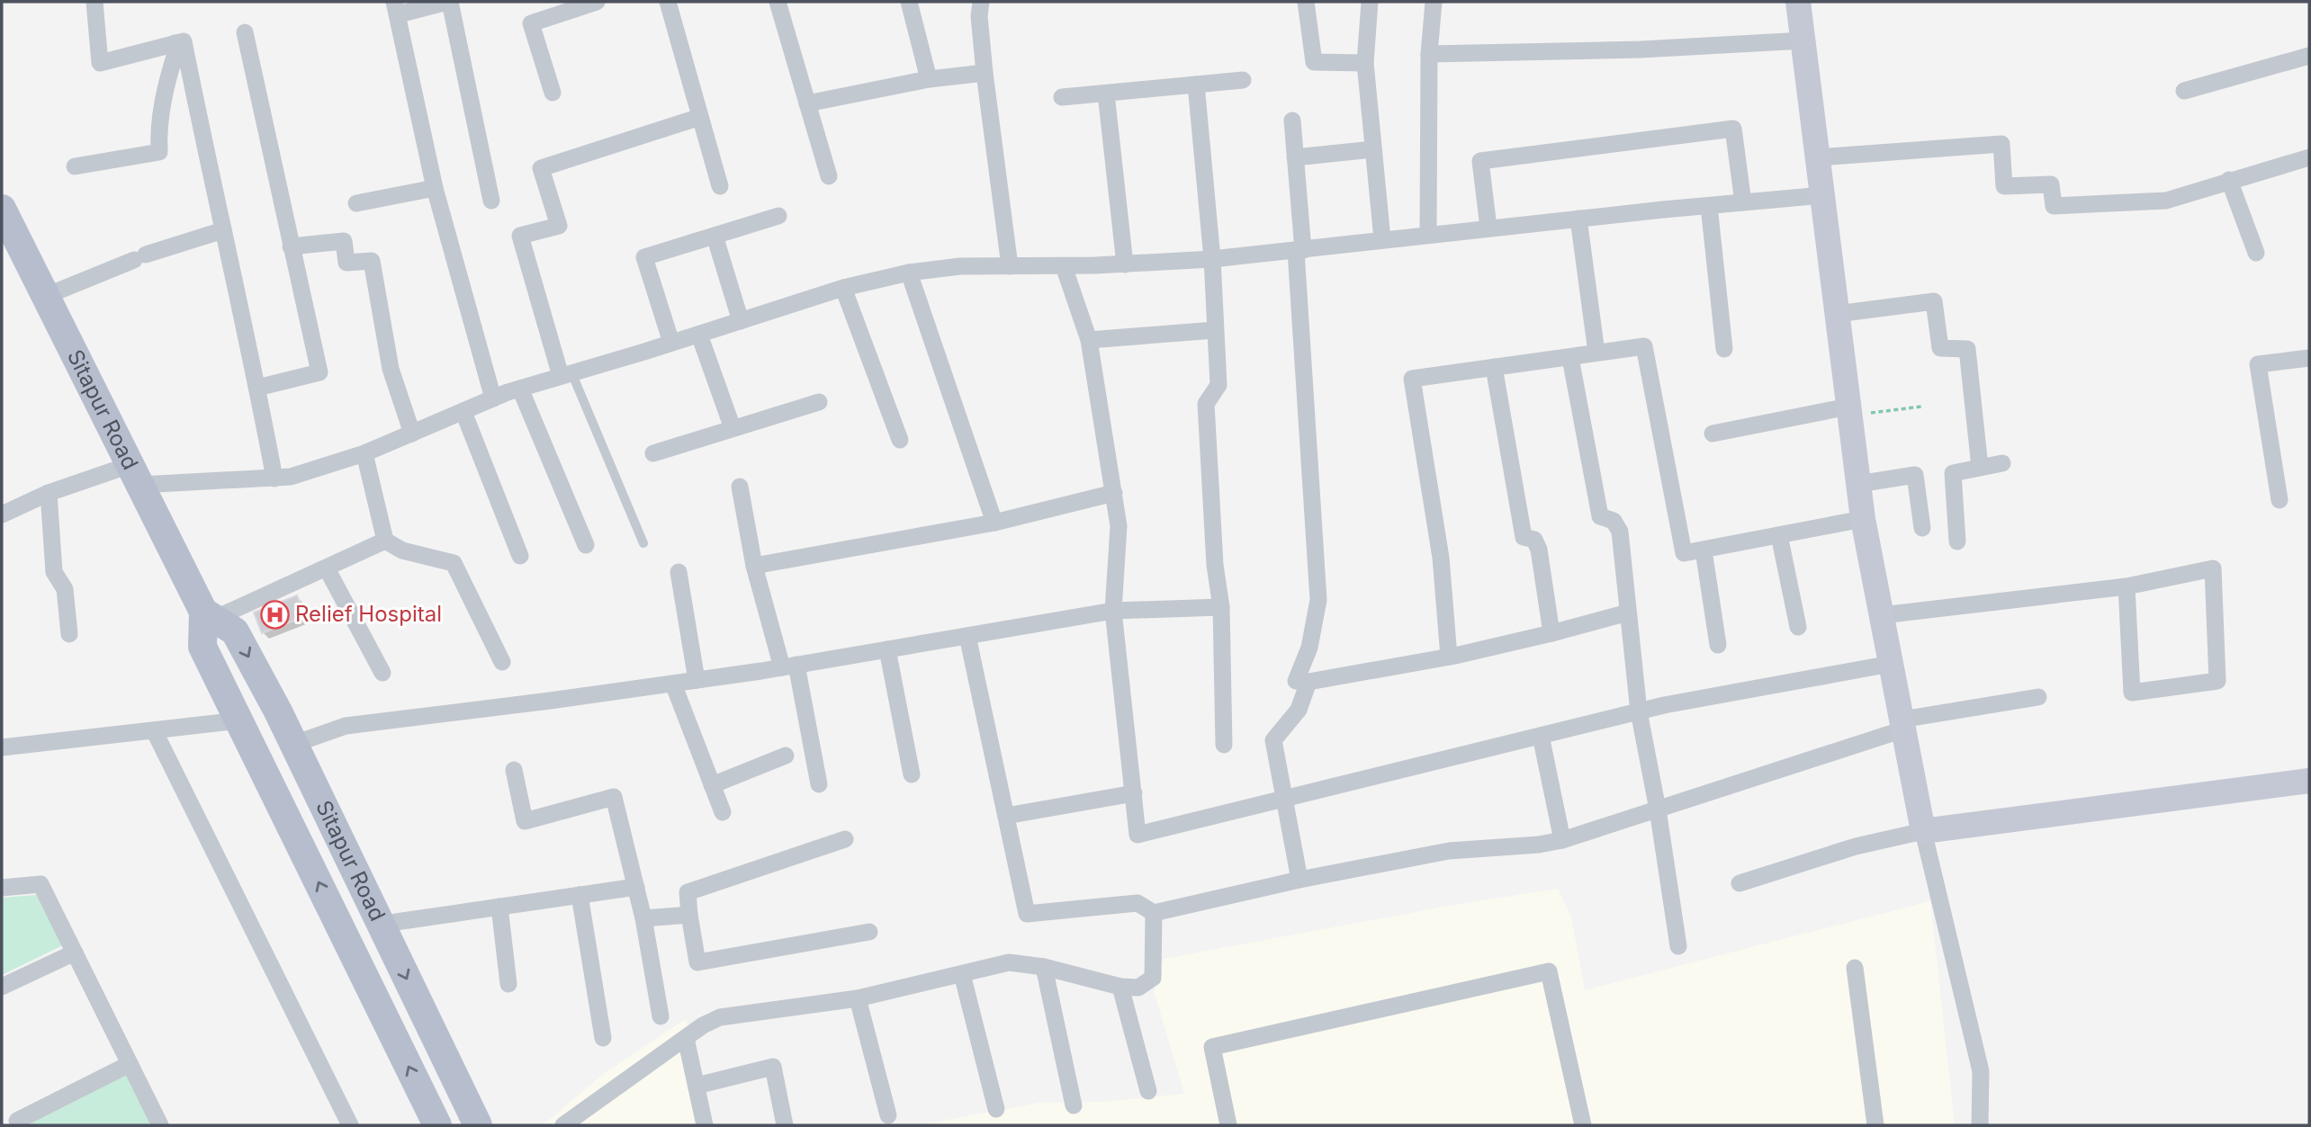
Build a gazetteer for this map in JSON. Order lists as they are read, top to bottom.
{
  "streets": {
    "main road": ["Sitapur Road"]
  },
  "places": {
    "hospital": ["Relief Hospital"]
  }
}
